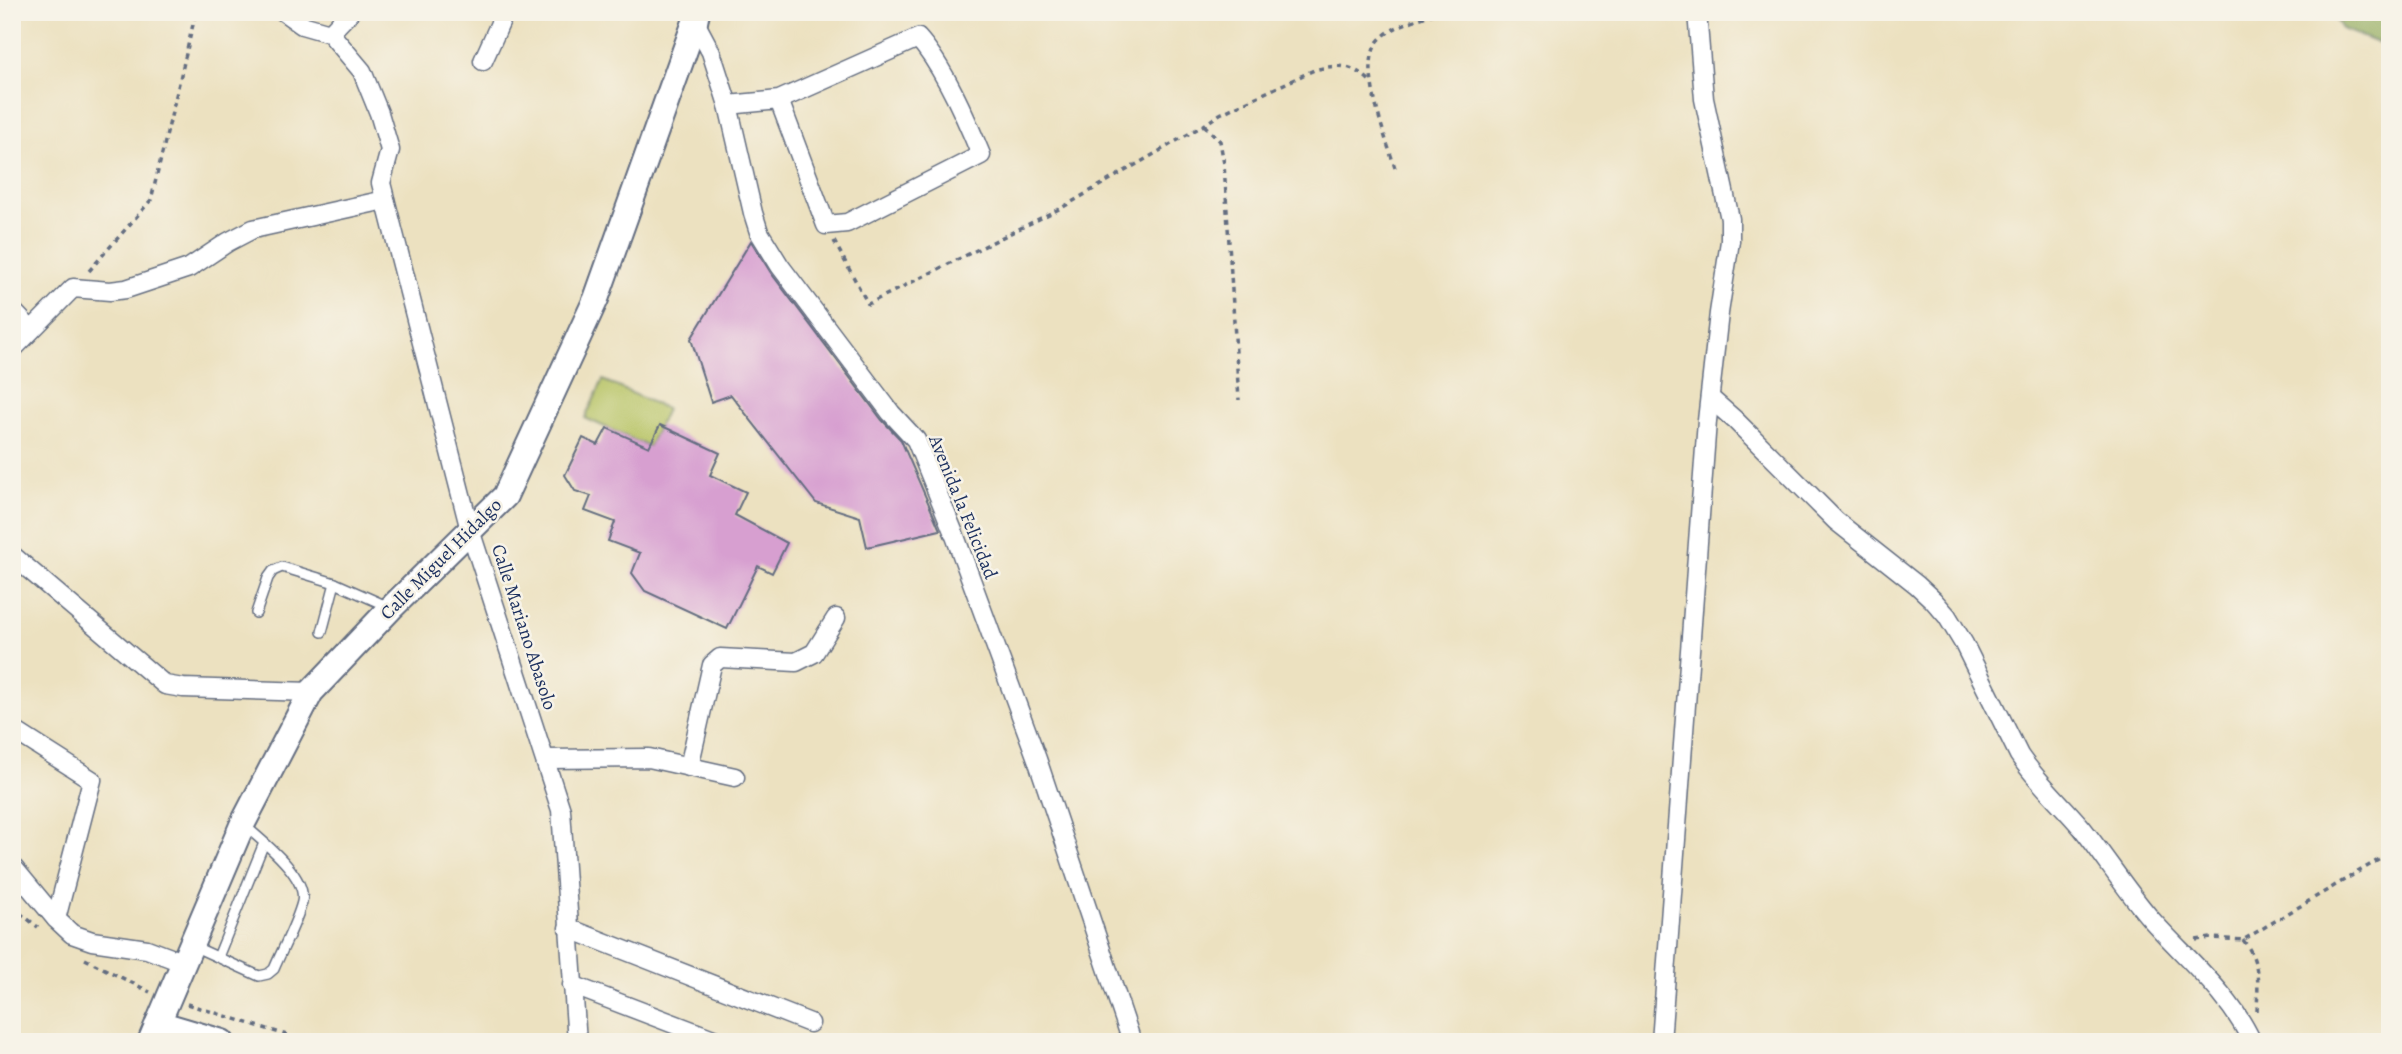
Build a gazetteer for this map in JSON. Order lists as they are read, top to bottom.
{
  "streets": {
    "main road": ["Calle Miguel Hidalgo"],
    "street": ["Avenida la Felicidad", "Calle Mariano Abasolo"]
  },
  "crossings": [
    ["Avenida la Felicidad", "Calle Miguel Hidalgo"],
    ["Calle Miguel Hidalgo", "Calle Mariano Abasolo"]
  ]
}
